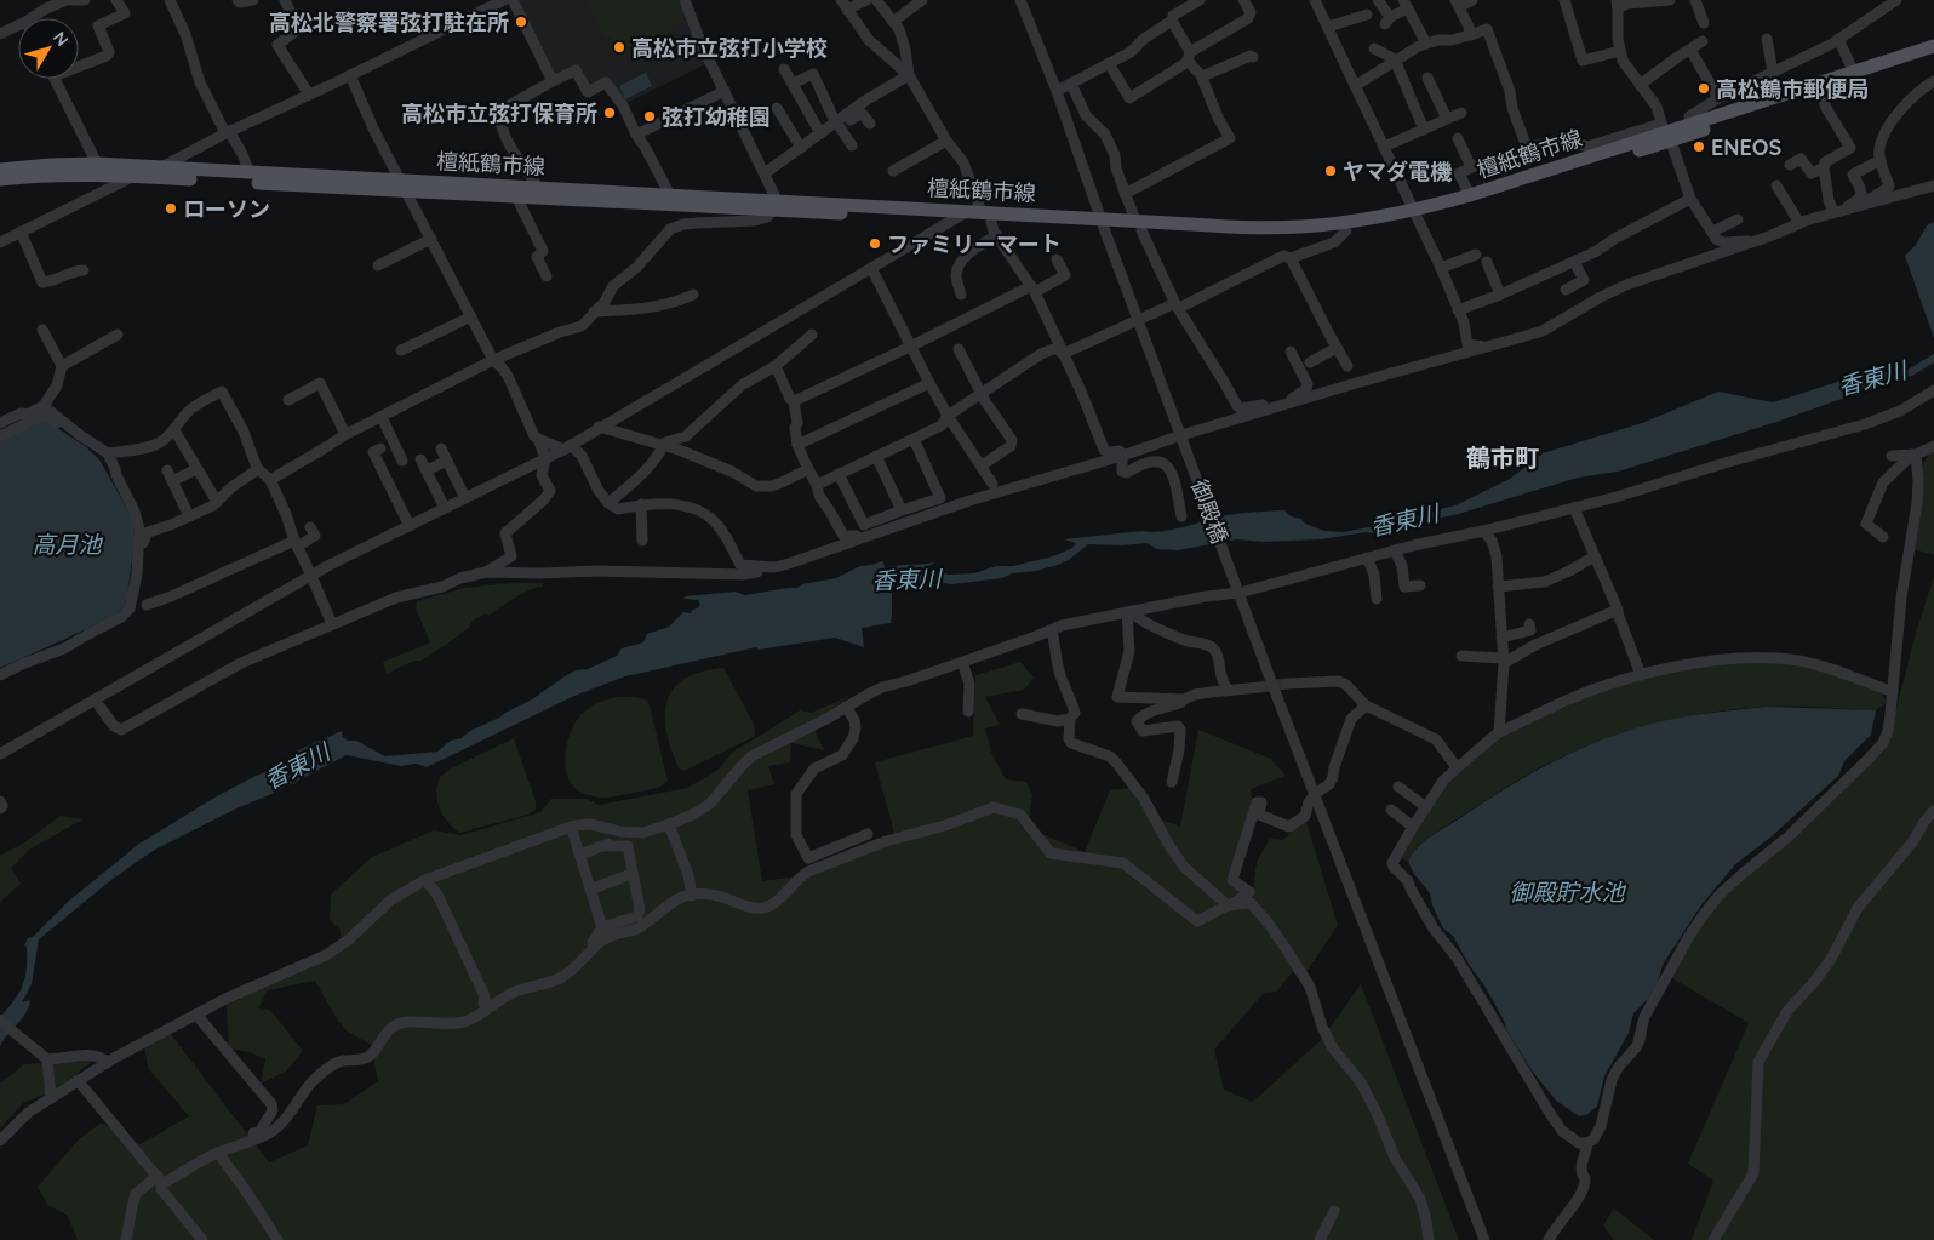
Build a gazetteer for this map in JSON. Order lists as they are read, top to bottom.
{
  "streets": {
    "main road": ["檀紙鶴市線"],
    "street": ["御殿橋"]
  },
  "crossings": [
    ["檀紙鶴市線", "御殿橋"]
  ],
  "districts": ["鶴市町"],
  "water": ["香東川", "高月池", "御殿貯水池"],
  "places": [
    "高松北警察署弦打駐在所",
    "高松市立弦打小学校",
    "高松鶴市郵便局",
    "高松市立弦打保育所",
    "弦打幼稚園",
    "ENEOS",
    "ヤマダ電機",
    "ローソン",
    "ファミリーマート"
  ],
  "north": "top right"
}
